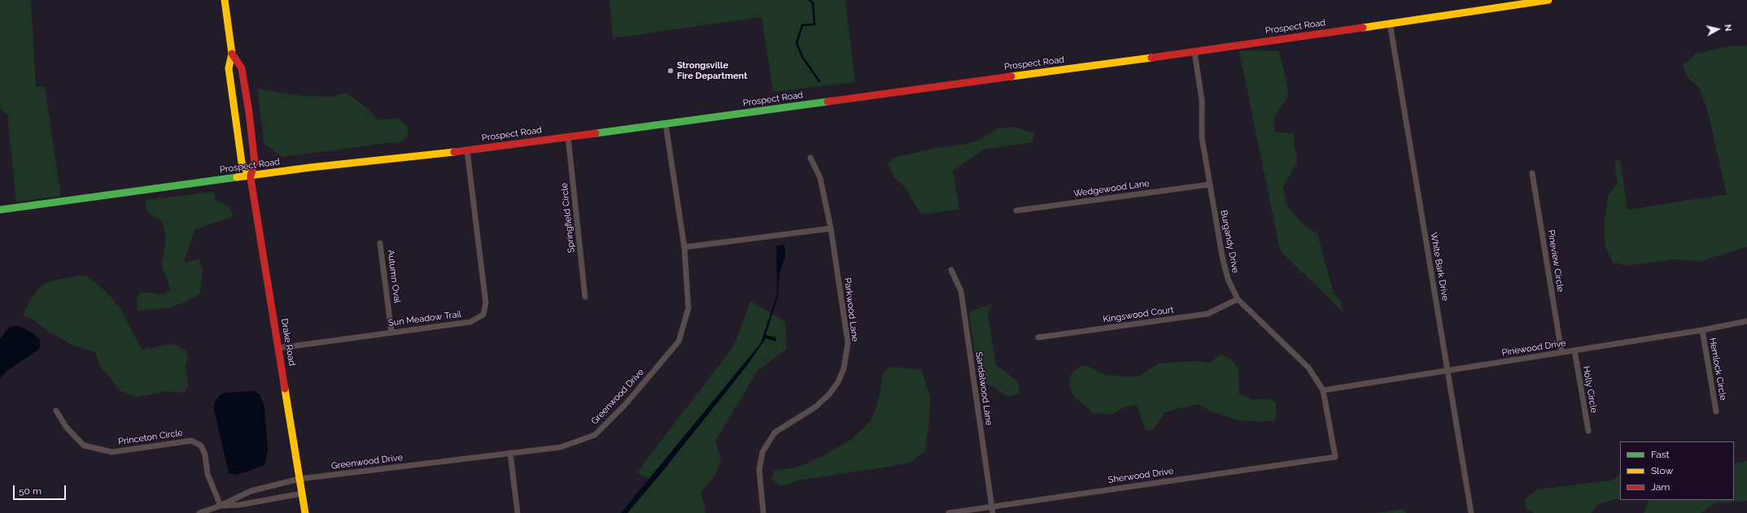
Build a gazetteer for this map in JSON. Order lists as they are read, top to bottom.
{
  "streets": {
    "street": [
      "Prospect Road",
      "Wedgewood Lane",
      "Springfield Circle",
      "Burgandy Drive",
      "Pineview Circle",
      "White Bark Drive",
      "Autumn Oval",
      "Parkwood Lane",
      "Kingswood Court",
      "Sun Meadow Trail",
      "Drake Road",
      "Pinewood Drive",
      "Hemlock Circle",
      "Sandalwood Lane",
      "Holly Circle",
      "Greenwood Drive",
      "Princeton Circle",
      "Sherwood Drive"
    ]
  },
  "crossings": [
    ["Prospect Road", "Springfield Circle"],
    ["Prospect Road", "Burgandy Drive"],
    ["Prospect Road", "White Bark Drive"],
    ["Prospect Road", "Sun Meadow Trail"],
    ["Prospect Road", "Drake Road"],
    ["Prospect Road", "Greenwood Drive"],
    ["Wedgewood Lane", "Burgandy Drive"],
    ["Burgandy Drive", "Kingswood Court"],
    ["Burgandy Drive", "Pinewood Drive"],
    ["Burgandy Drive", "Sherwood Drive"],
    ["Pineview Circle", "Pinewood Drive"],
    ["White Bark Drive", "Pinewood Drive"],
    ["Autumn Oval", "Sun Meadow Trail"],
    ["Sun Meadow Trail", "Drake Road"],
    ["Drake Road", "Greenwood Drive"],
    ["Pinewood Drive", "Hemlock Circle"],
    ["Pinewood Drive", "Holly Circle"],
    ["Sandalwood Lane", "Sherwood Drive"],
    ["Greenwood Drive", "Princeton Circle"]
  ],
  "places": ["Strongsville Fire Department"],
  "legend": ["Fast", "Slow", "Jam"],
  "scale_bar": "50 m",
  "north": "right"
}
